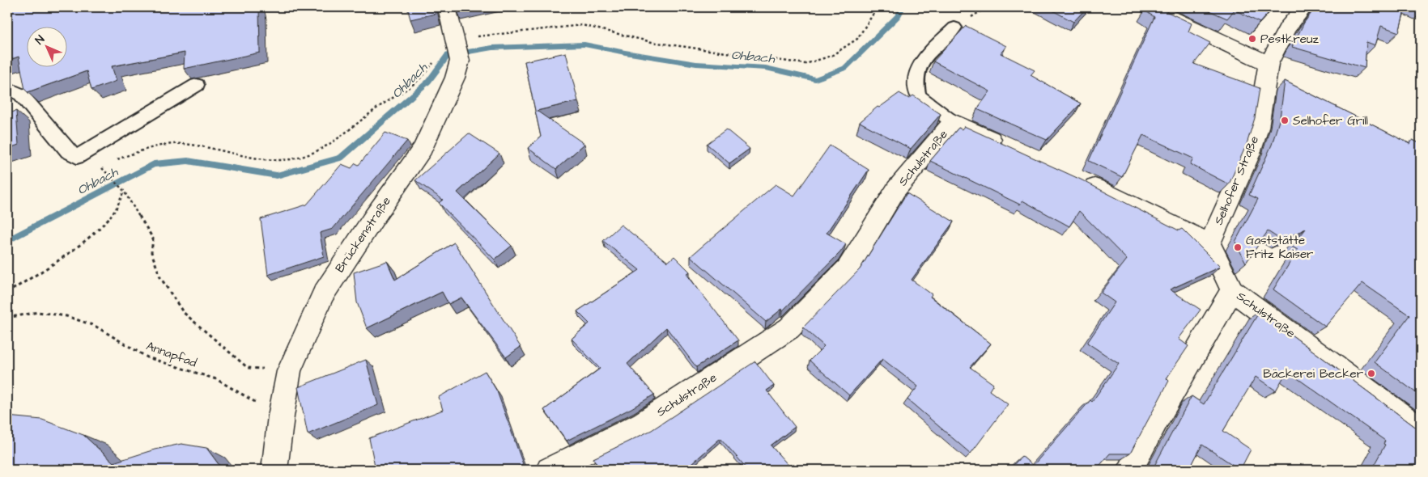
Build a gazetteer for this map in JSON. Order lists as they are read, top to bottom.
{
  "streets": {
    "street": ["Schulstraße", "Selhofer Straße", "Brückenstraße"],
    "path": ["Annapfad"]
  },
  "crossings": [
    ["Schulstraße", "Selhofer Straße"],
    ["Brückenstraße", "Annapfad"]
  ],
  "water": ["Ohbach"],
  "places": [
    "Pestkreuz",
    "Selhofer Grill",
    "Gaststätte Fritz Kaiser",
    "Bäckerei Becker"
  ],
  "north": "top left"
}
